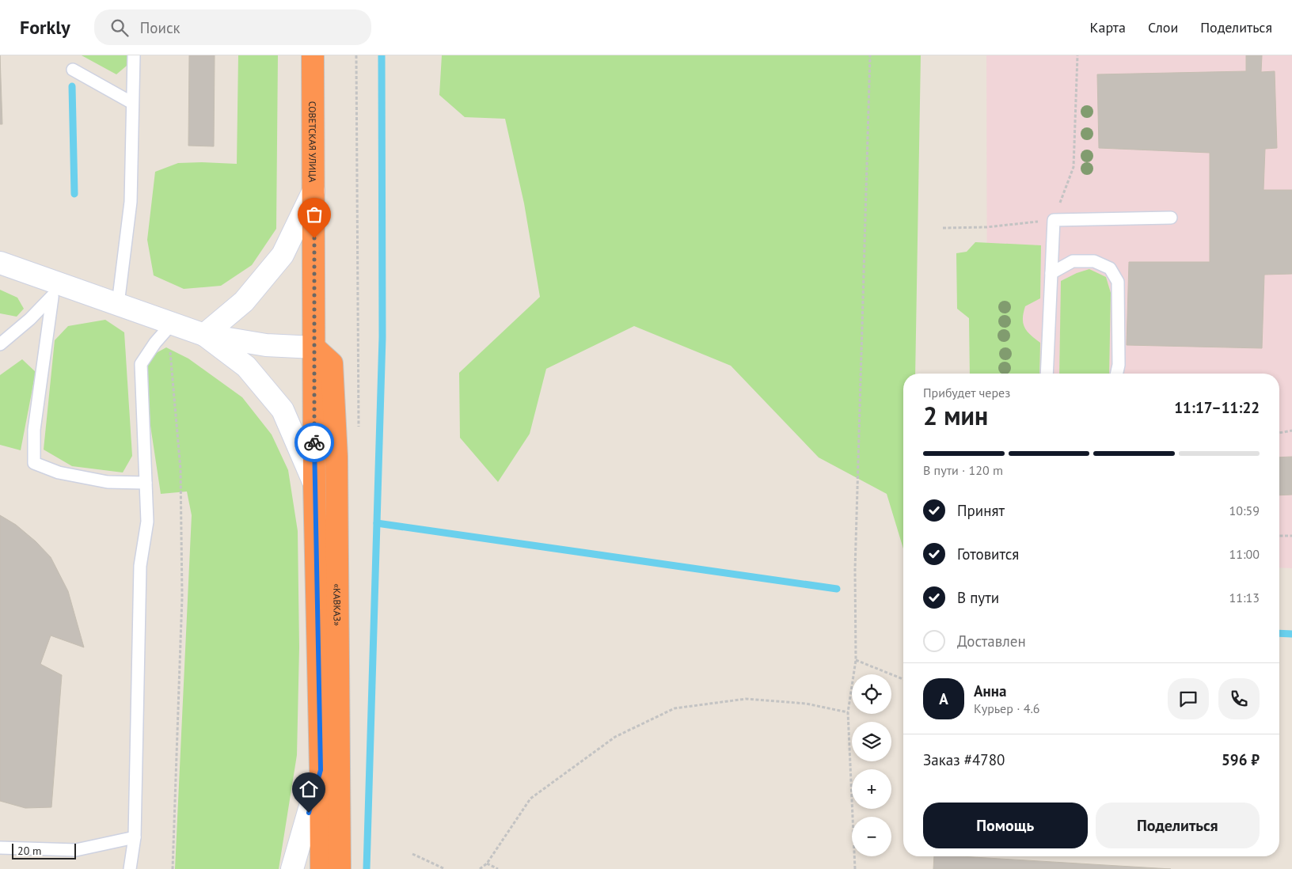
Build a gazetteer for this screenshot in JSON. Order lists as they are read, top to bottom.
{
  "streets": {
    "highway": ["СОВЕТСКАЯ УЛИЦА", "«КАВКАЗ»"]
  },
  "crossings": [
    ["СОВЕТСКАЯ УЛИЦА", "«КАВКАЗ»"]
  ],
  "scale_bar": "20 m",
  "page": {
    "header": "Forkly",
    "search": "Поиск",
    "nav": ["Карта", "Слои", "Поделиться"],
    "heading": ["2 мин", "Прибудет через", "11:17–11:22"],
    "panel": [
      "Анна",
      "Курьер · 4.6",
      "Заказ #4780",
      "596 ₽"
    ],
    "bar": "В пути · 120 m",
    "list": [
      ["Принят", "10:59"],
      ["Готовится", "11:00"],
      ["В пути", "11:13"],
      "Доставлен"
    ],
    "map_buttons": ["+", "−"],
    "round": "А",
    "buttons": ["Помощь", "Поделиться"],
    "scale": "20 m"
  }
}
